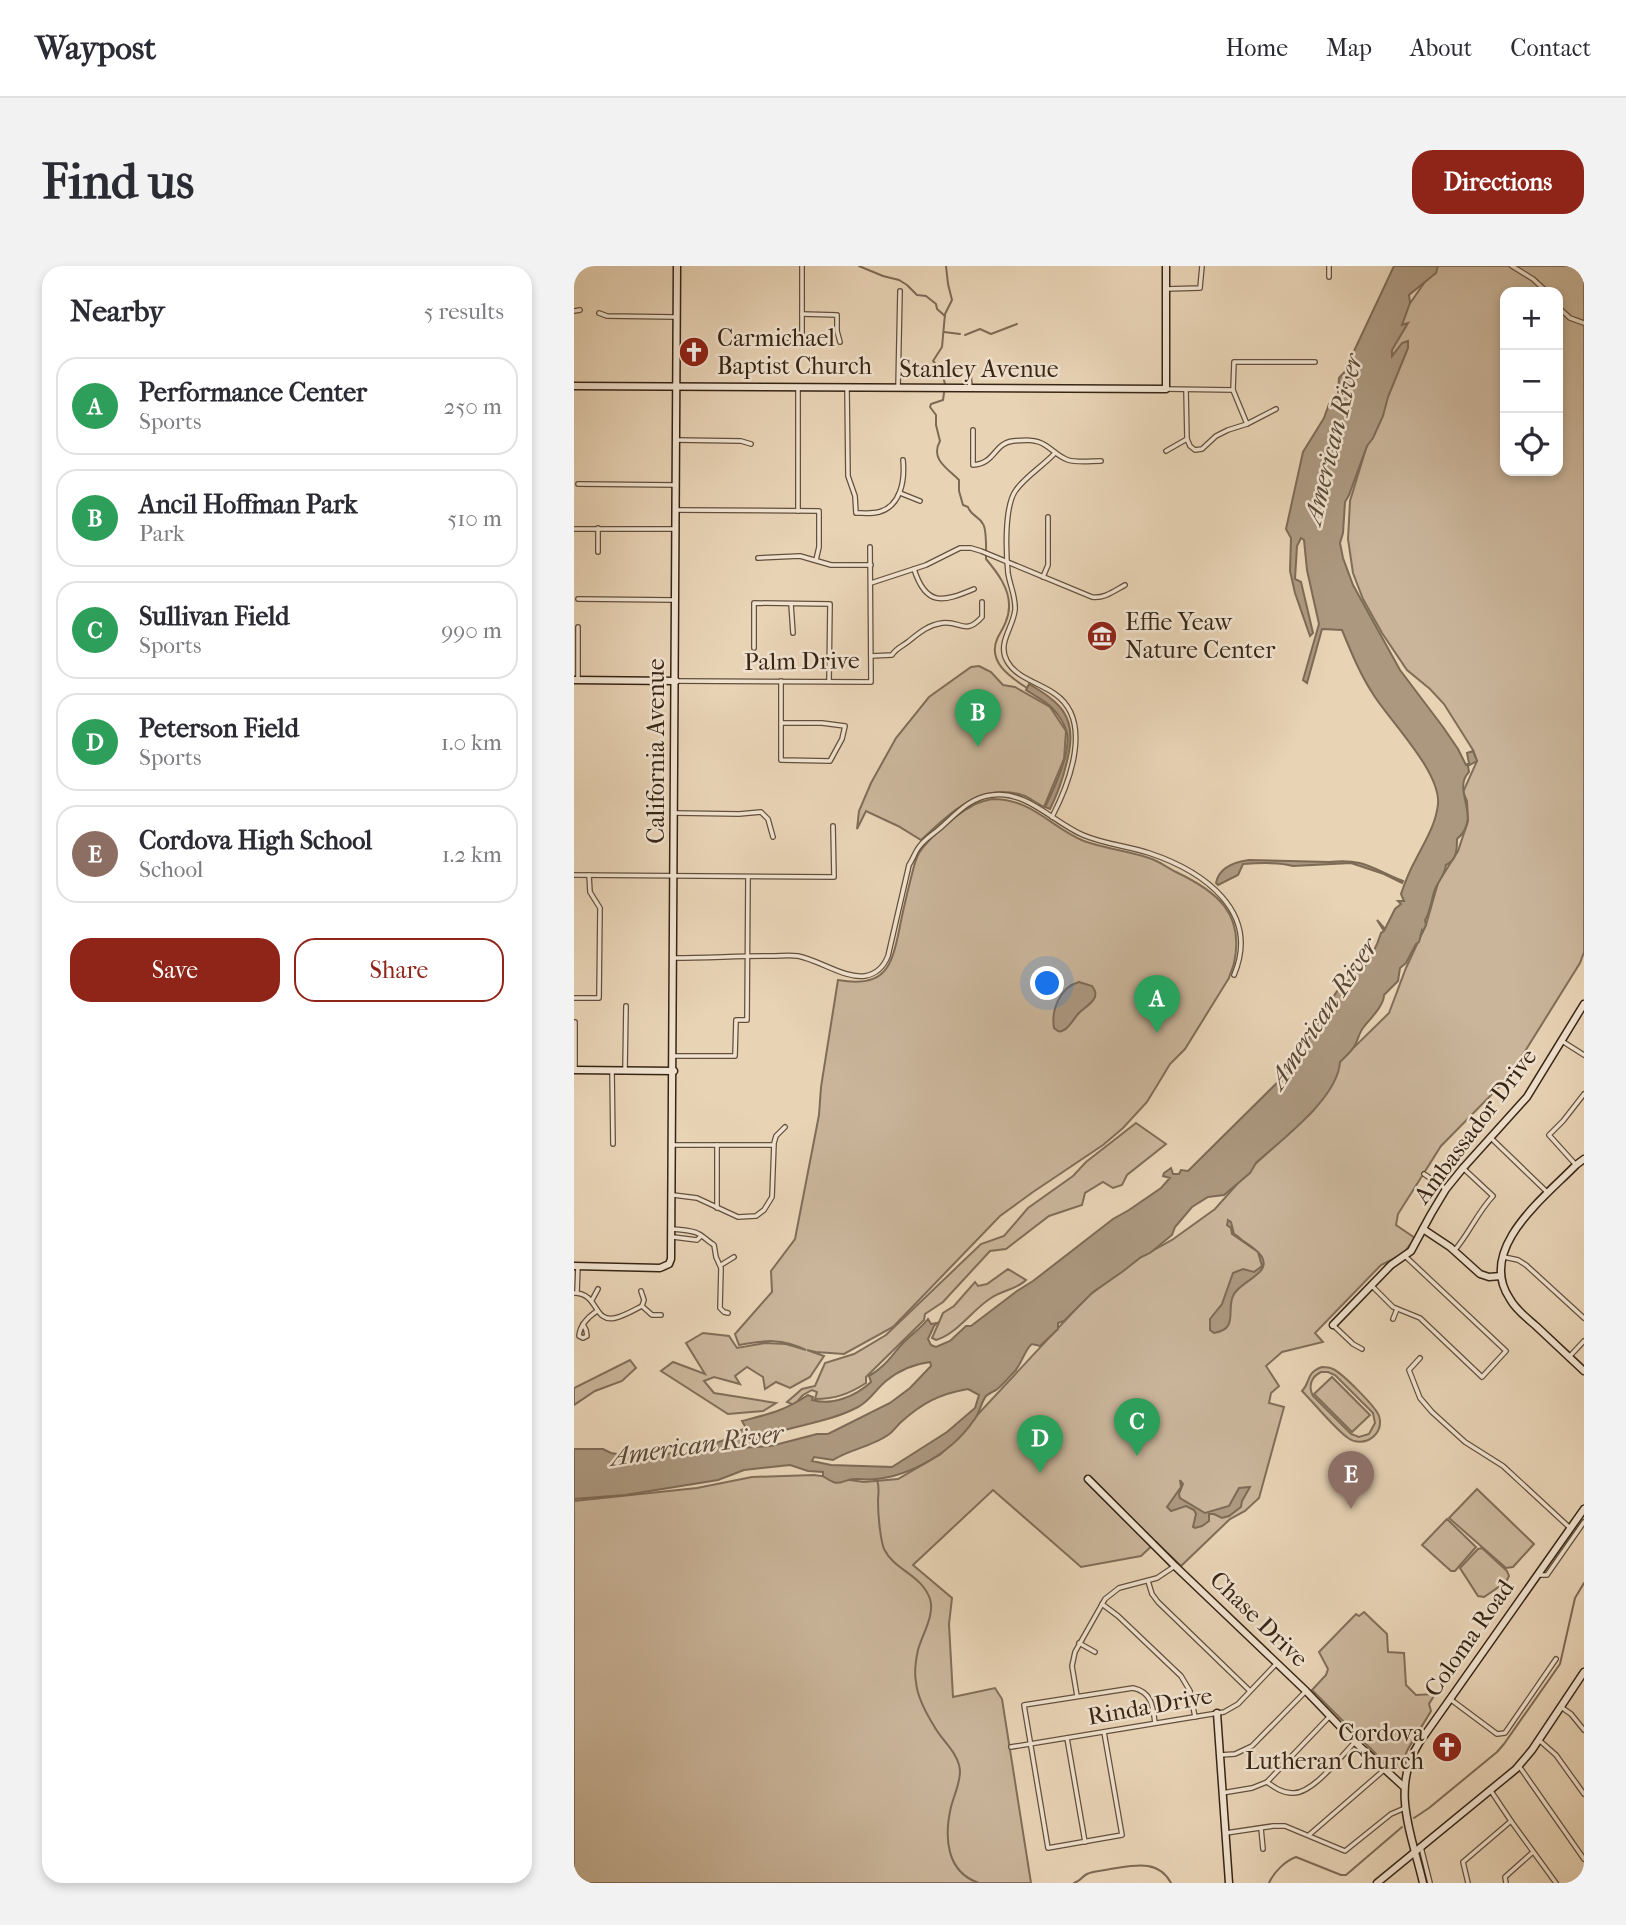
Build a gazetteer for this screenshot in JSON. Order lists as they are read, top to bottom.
{
  "streets": {
    "street": [
      "Stanley Avenue",
      "Palm Drive",
      "California Avenue",
      "Ambassador Drive",
      "Chase Drive",
      "Coloma Road",
      "Rinda Drive"
    ]
  },
  "crossings": [
    ["Stanley Avenue", "California Avenue"],
    ["Palm Drive", "California Avenue"],
    ["Chase Drive", "Coloma Road"],
    ["Chase Drive", "Rinda Drive"]
  ],
  "water": ["American River"],
  "places": {
    "church": ["Carmichael Baptist Church", "Cordova Lutheran Church"],
    "museum": ["Effie Yeaw Nature Center"]
  },
  "page": {
    "header": "Waypost",
    "nav": [
      "Home",
      "Map",
      "About",
      "Contact"
    ],
    "buttons": [
      "Directions",
      ["Save", "Share"]
    ],
    "title": "Find us",
    "heading": ["Nearby", "5 results"],
    "map_buttons": ["+", "−"],
    "list": [
      {
        "mark": "A",
        "name": "Performance Center",
        "note": "Sports",
        "value": "250 m"
      },
      {
        "mark": "B",
        "name": "Ancil Hoffman Park",
        "note": "Park",
        "value": "510 m"
      },
      {
        "mark": "C",
        "name": "Sullivan Field",
        "note": "Sports",
        "value": "990 m"
      },
      {
        "mark": "D",
        "name": "Peterson Field",
        "note": "Sports",
        "value": "1.0 km"
      },
      {
        "mark": "E",
        "name": "Cordova High School",
        "note": "School",
        "value": "1.2 km"
      }
    ],
    "pins": [
      "B",
      "A",
      "C",
      "D",
      "E"
    ]
  }
}
